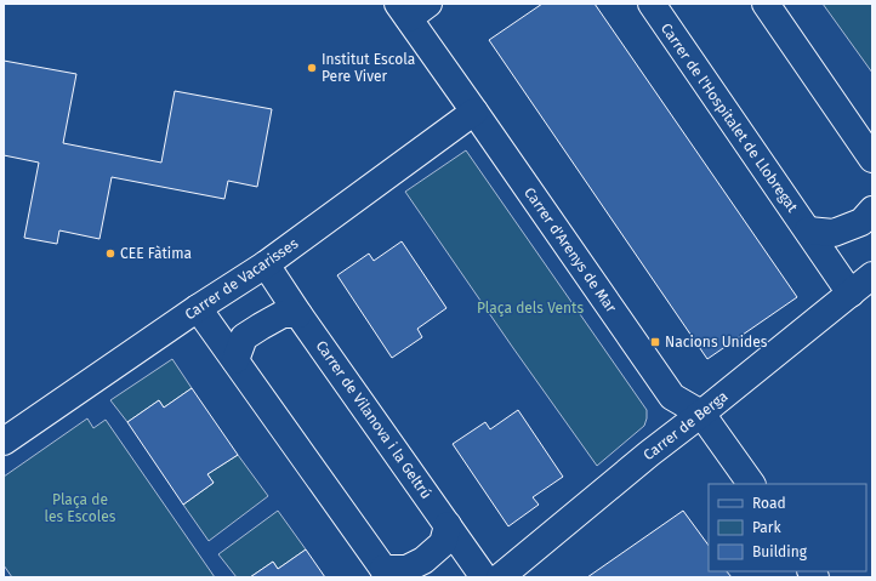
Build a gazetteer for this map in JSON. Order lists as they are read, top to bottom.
{
  "streets": {
    "street": [
      "Carrer de l'Hospitalet de Llobregat",
      "Carrer d'Arenys de Mar",
      "Carrer de Vacarisses",
      "Carrer de Vilanova i la Geltrú",
      "Carrer de Berga"
    ]
  },
  "crossings": [
    ["Carrer de l'Hospitalet de Llobregat", "Carrer de Berga"],
    ["Carrer d'Arenys de Mar", "Carrer de Vacarisses"],
    ["Carrer d'Arenys de Mar", "Carrer de Berga"],
    ["Carrer de Vacarisses", "Carrer de Vilanova i la Geltrú"]
  ],
  "parks": ["Plaça dels Vents", "Plaça de les Escoles"],
  "places": {
    "other": ["Institut Escola Pere Viver", "CEE Fàtima"],
    "transit": ["Nacions Unides"]
  },
  "legend": ["Road", "Park", "Building"]
}
